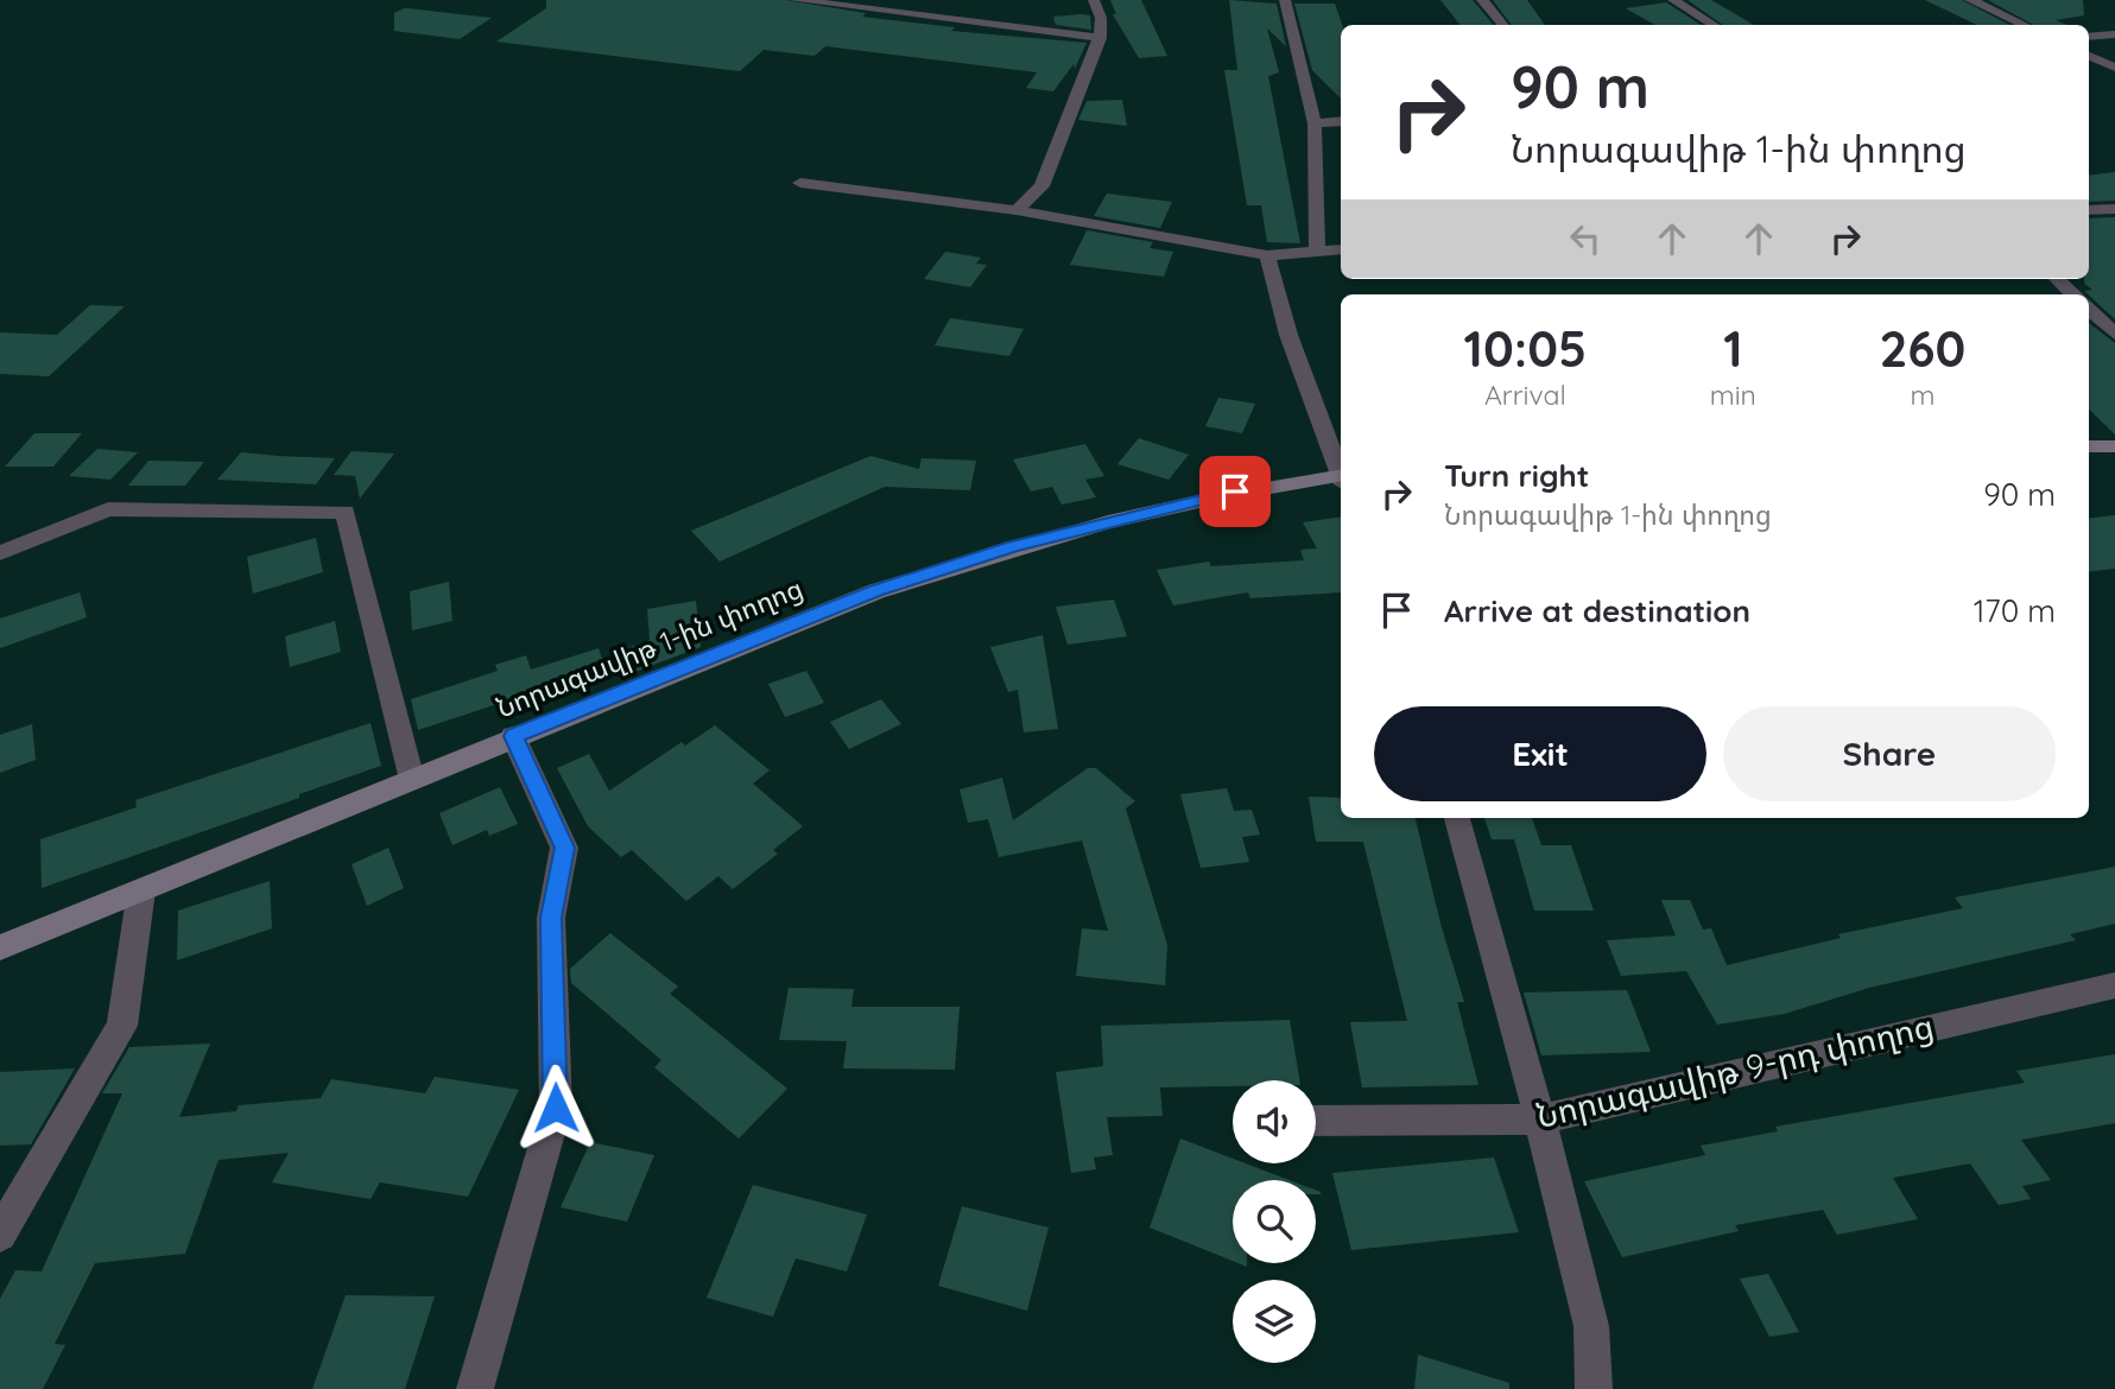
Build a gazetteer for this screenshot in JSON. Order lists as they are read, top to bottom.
{
  "streets": {
    "main road": ["Նորագավիթ 1-ին փողոց"],
    "street": ["Նորագավիթ 9-րդ փողոց"]
  },
  "page": {
    "turn": ["90 m", "Նորագավիթ 1-ին փողոց"],
    "eta": [
      "10:05",
      "Arrival",
      "1",
      "min",
      "260",
      "m"
    ],
    "list": [
      {
        "name": "Turn right",
        "note": "Նորագավիթ 1-ին փողոց",
        "value": "90 m"
      },
      {
        "name": "Arrive at destination",
        "value": "170 m"
      }
    ],
    "buttons": ["Exit", "Share"]
  }
}
